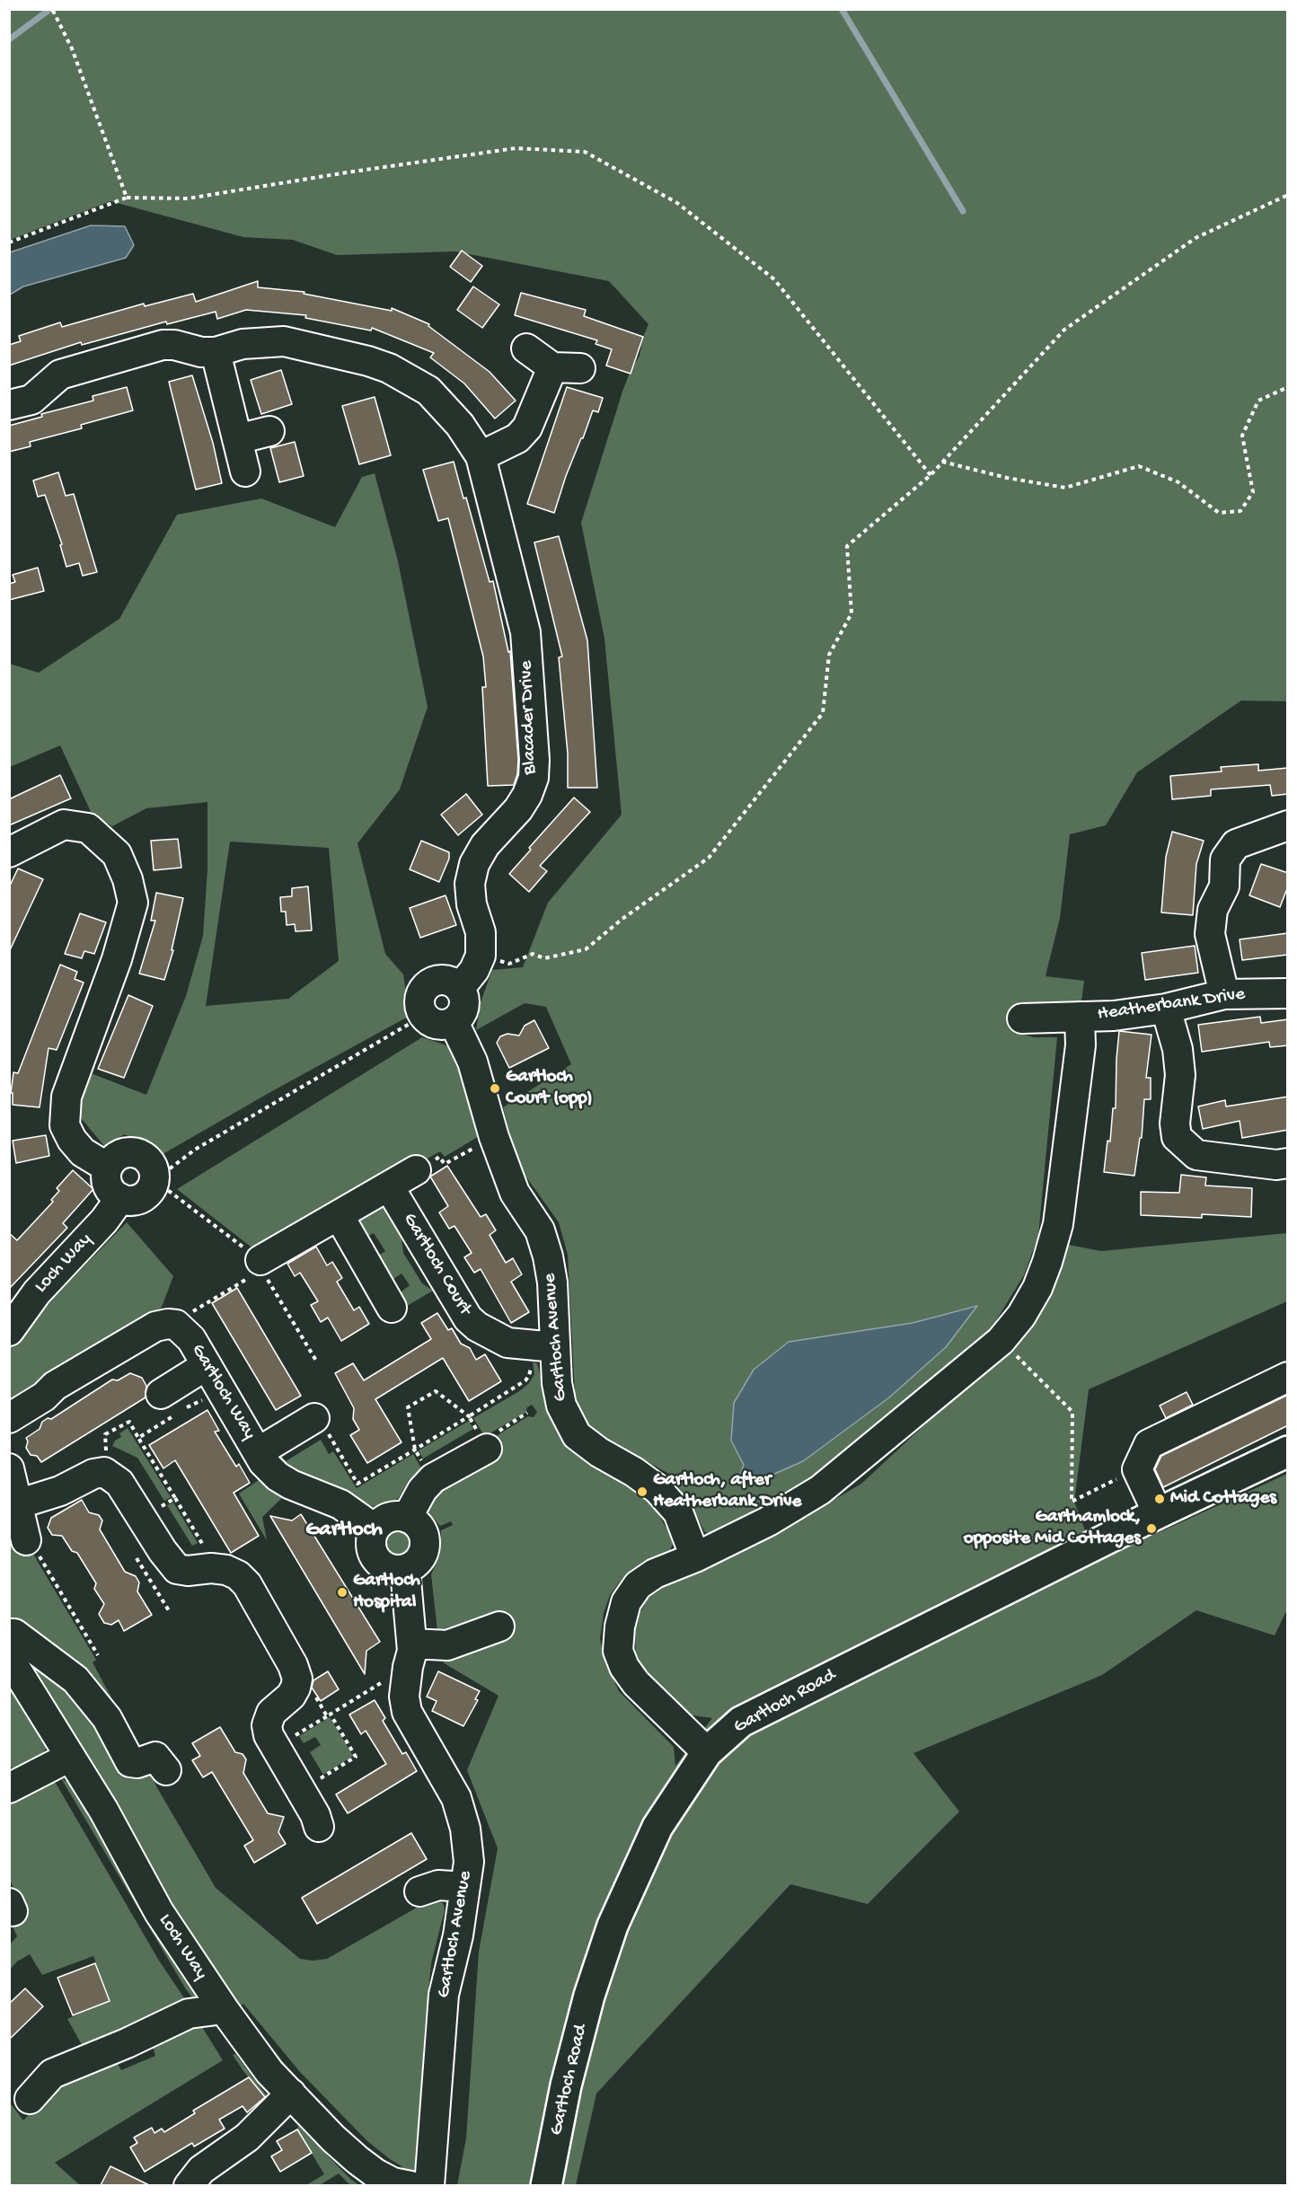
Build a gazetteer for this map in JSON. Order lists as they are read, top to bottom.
{
  "streets": {
    "main road": ["Gartloch Road"],
    "street": [
      "Blacader Drive",
      "Heatherbank Drive",
      "Loch Way",
      "Gartloch Court",
      "Gartloch Avenue",
      "Gartloch Way"
    ]
  },
  "crossings": [
    ["Gartloch Court", "Gartloch Avenue"],
    ["Gartloch Avenue", "Gartloch Way"]
  ],
  "districts": ["Gartloch"],
  "places": [
    "Gartloch Court (opp)",
    "Gartloch, after Heatherbank Drive",
    "Mid Cottages",
    "Garthamlock, opposite Mid Cottages",
    "Gartloch Hospital"
  ]
}
